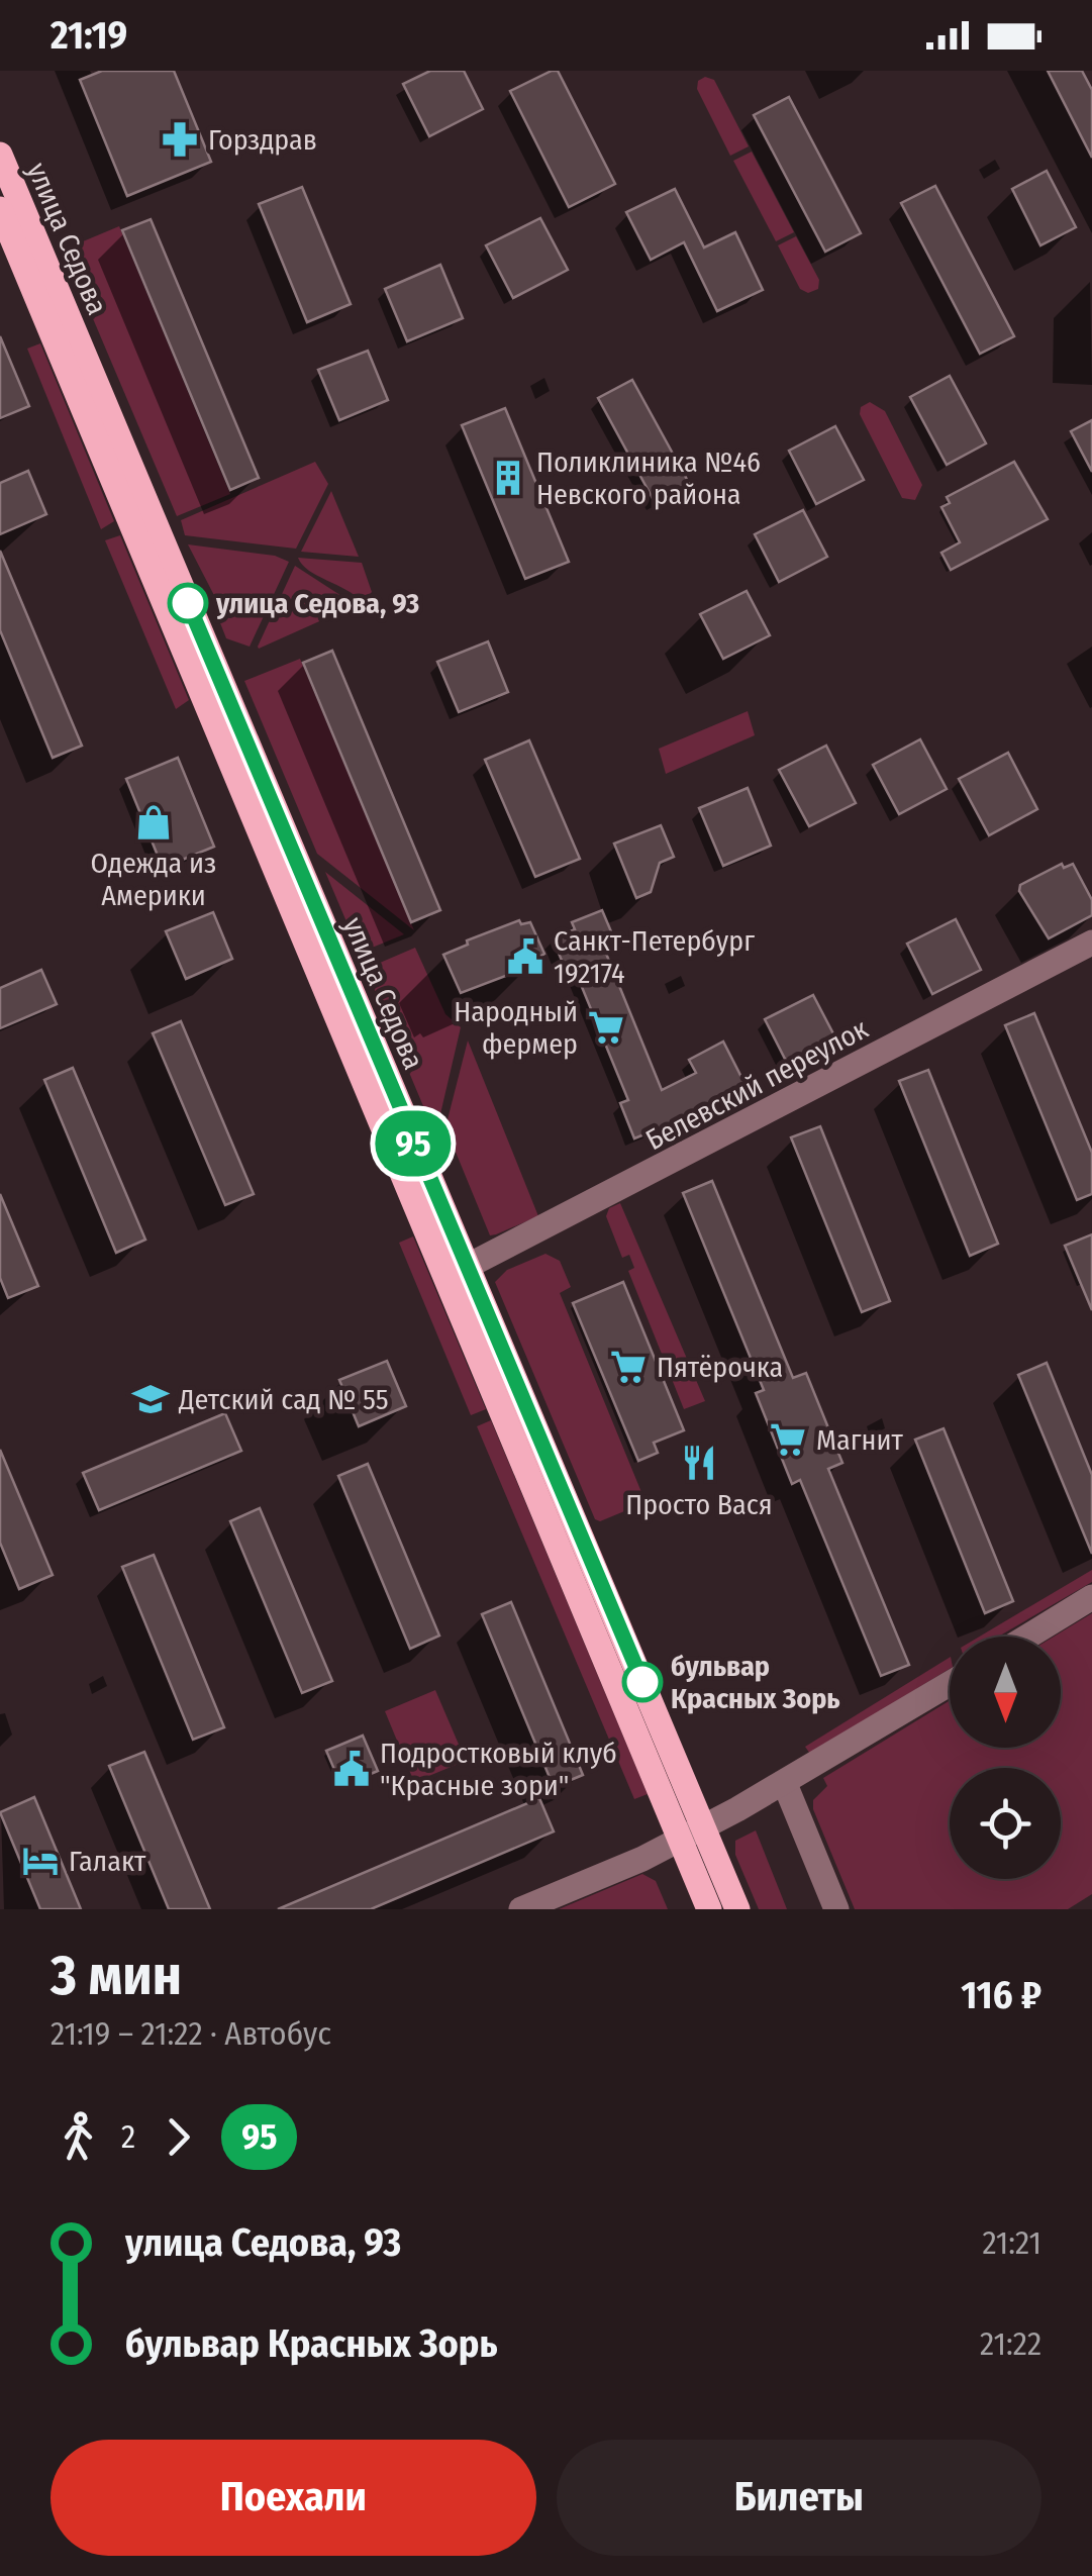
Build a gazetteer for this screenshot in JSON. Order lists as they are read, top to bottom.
{
  "streets": {
    "main road": ["улица Седова"],
    "street": ["Белевский переулок"]
  },
  "crossings": [
    ["улица Седова", "Белевский переулок"]
  ],
  "places": {
    "pharmacy": ["Горздрав"],
    "building": ["Поликлиника №46 Невского района"],
    "other": ["улица Седова, 93", "бульвар Красных Зорь"],
    "shop": ["Одежда из Америки"],
    "public building": ["Санкт-Петербург 192174", "Подростковый клуб \"Красные зори\""],
    "supermarket": ["Народный фермер", "Пятёрочка", "Магнит"],
    "school or university": ["Детский сад № 55"],
    "restaurant": ["Просто Вася"],
    "hotel": ["Галакт"]
  },
  "lines": ["bus line 95"],
  "north": "bottom",
  "page": {
    "status": "21:19",
    "on_map": "95",
    "heading": ["3 мин", "21:19 – 21:22 · Автобус", "116 ₽"],
    "legs": ["2", "95"],
    "list": [
      {
        "name": "улица Седова, 93",
        "value": "21:21"
      },
      {
        "name": "бульвар Красных Зорь",
        "value": "21:22"
      }
    ],
    "buttons": ["Поехали", "Билеты"]
  }
}
